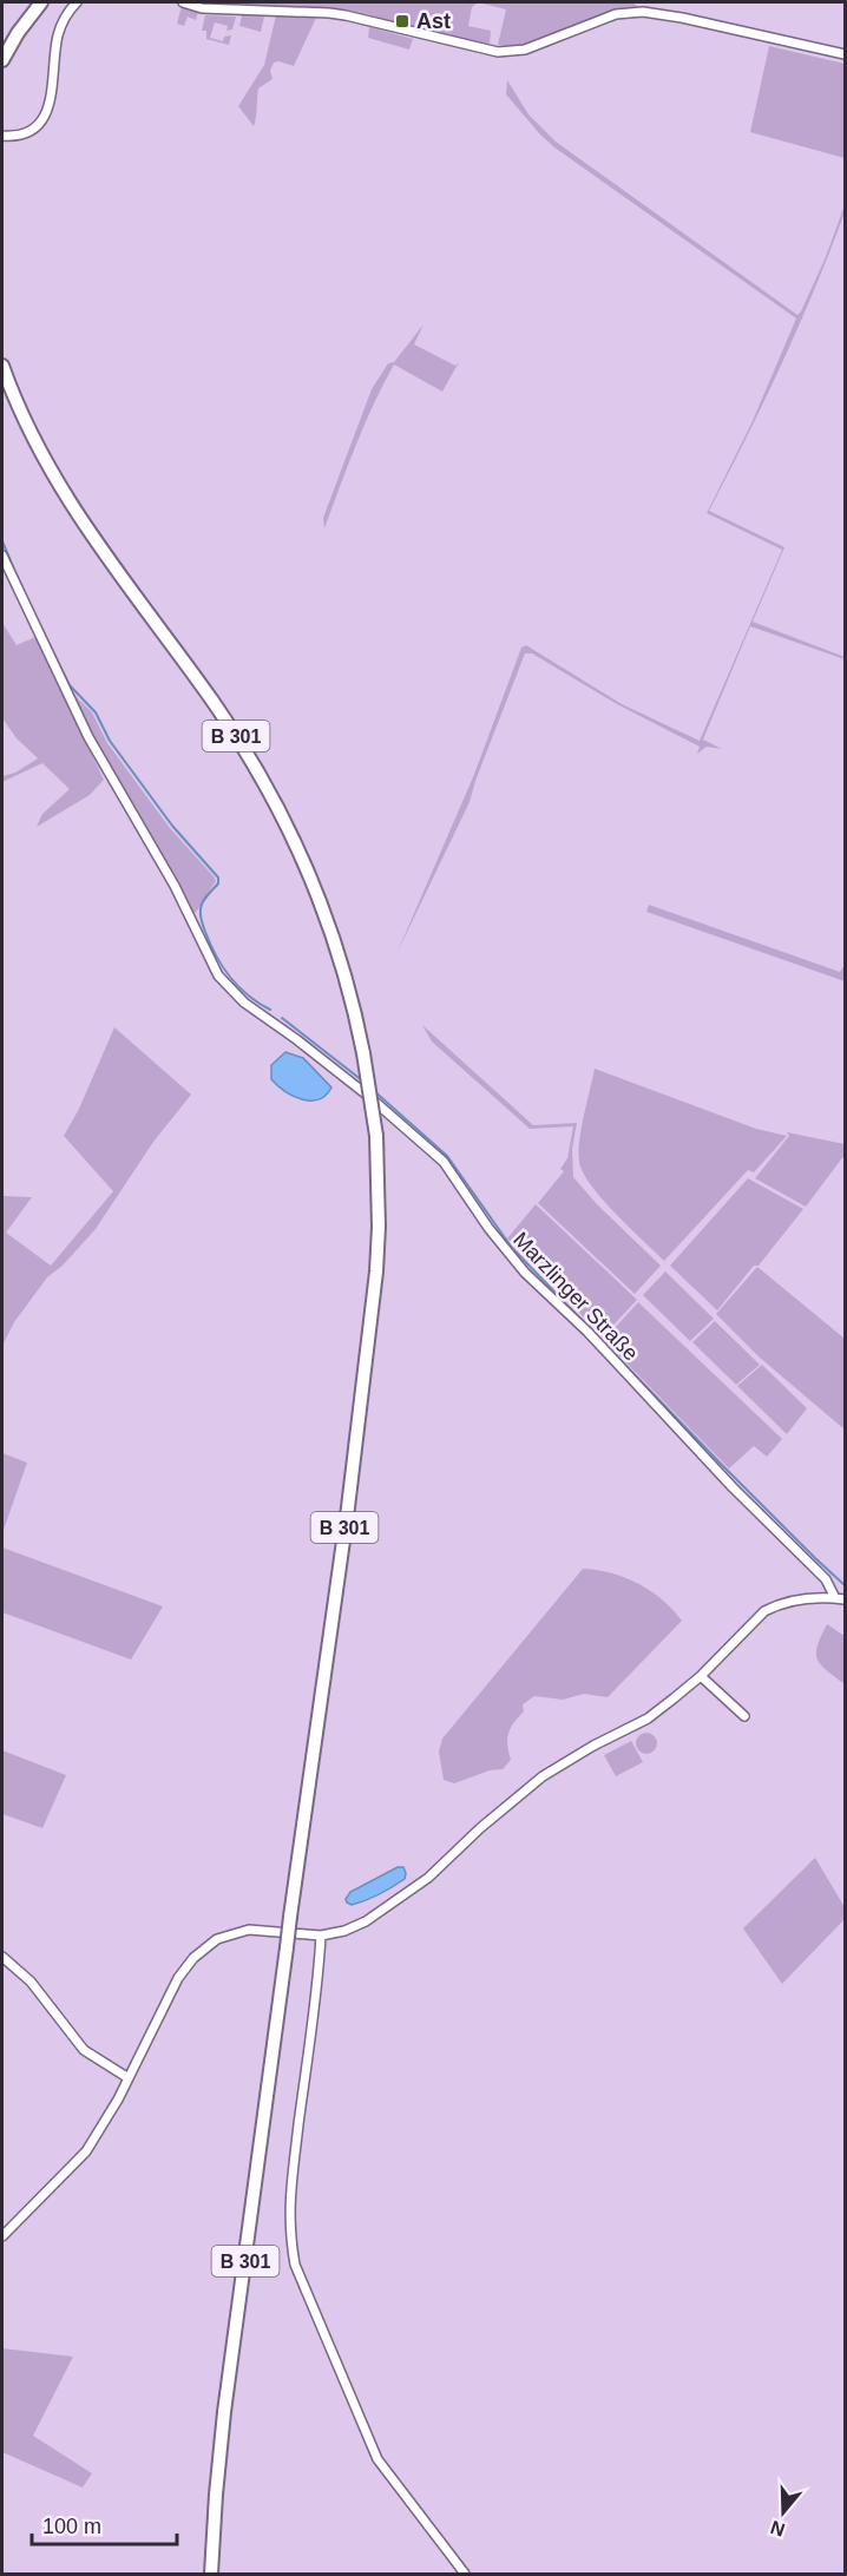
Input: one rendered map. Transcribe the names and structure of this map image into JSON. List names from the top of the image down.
{
  "streets": {
    "main road": ["B 301"],
    "street": ["Marzlinger Straße"]
  },
  "places": {
    "transit": ["Ast"]
  },
  "scale_bar": "100 m",
  "north": "bottom"
}
